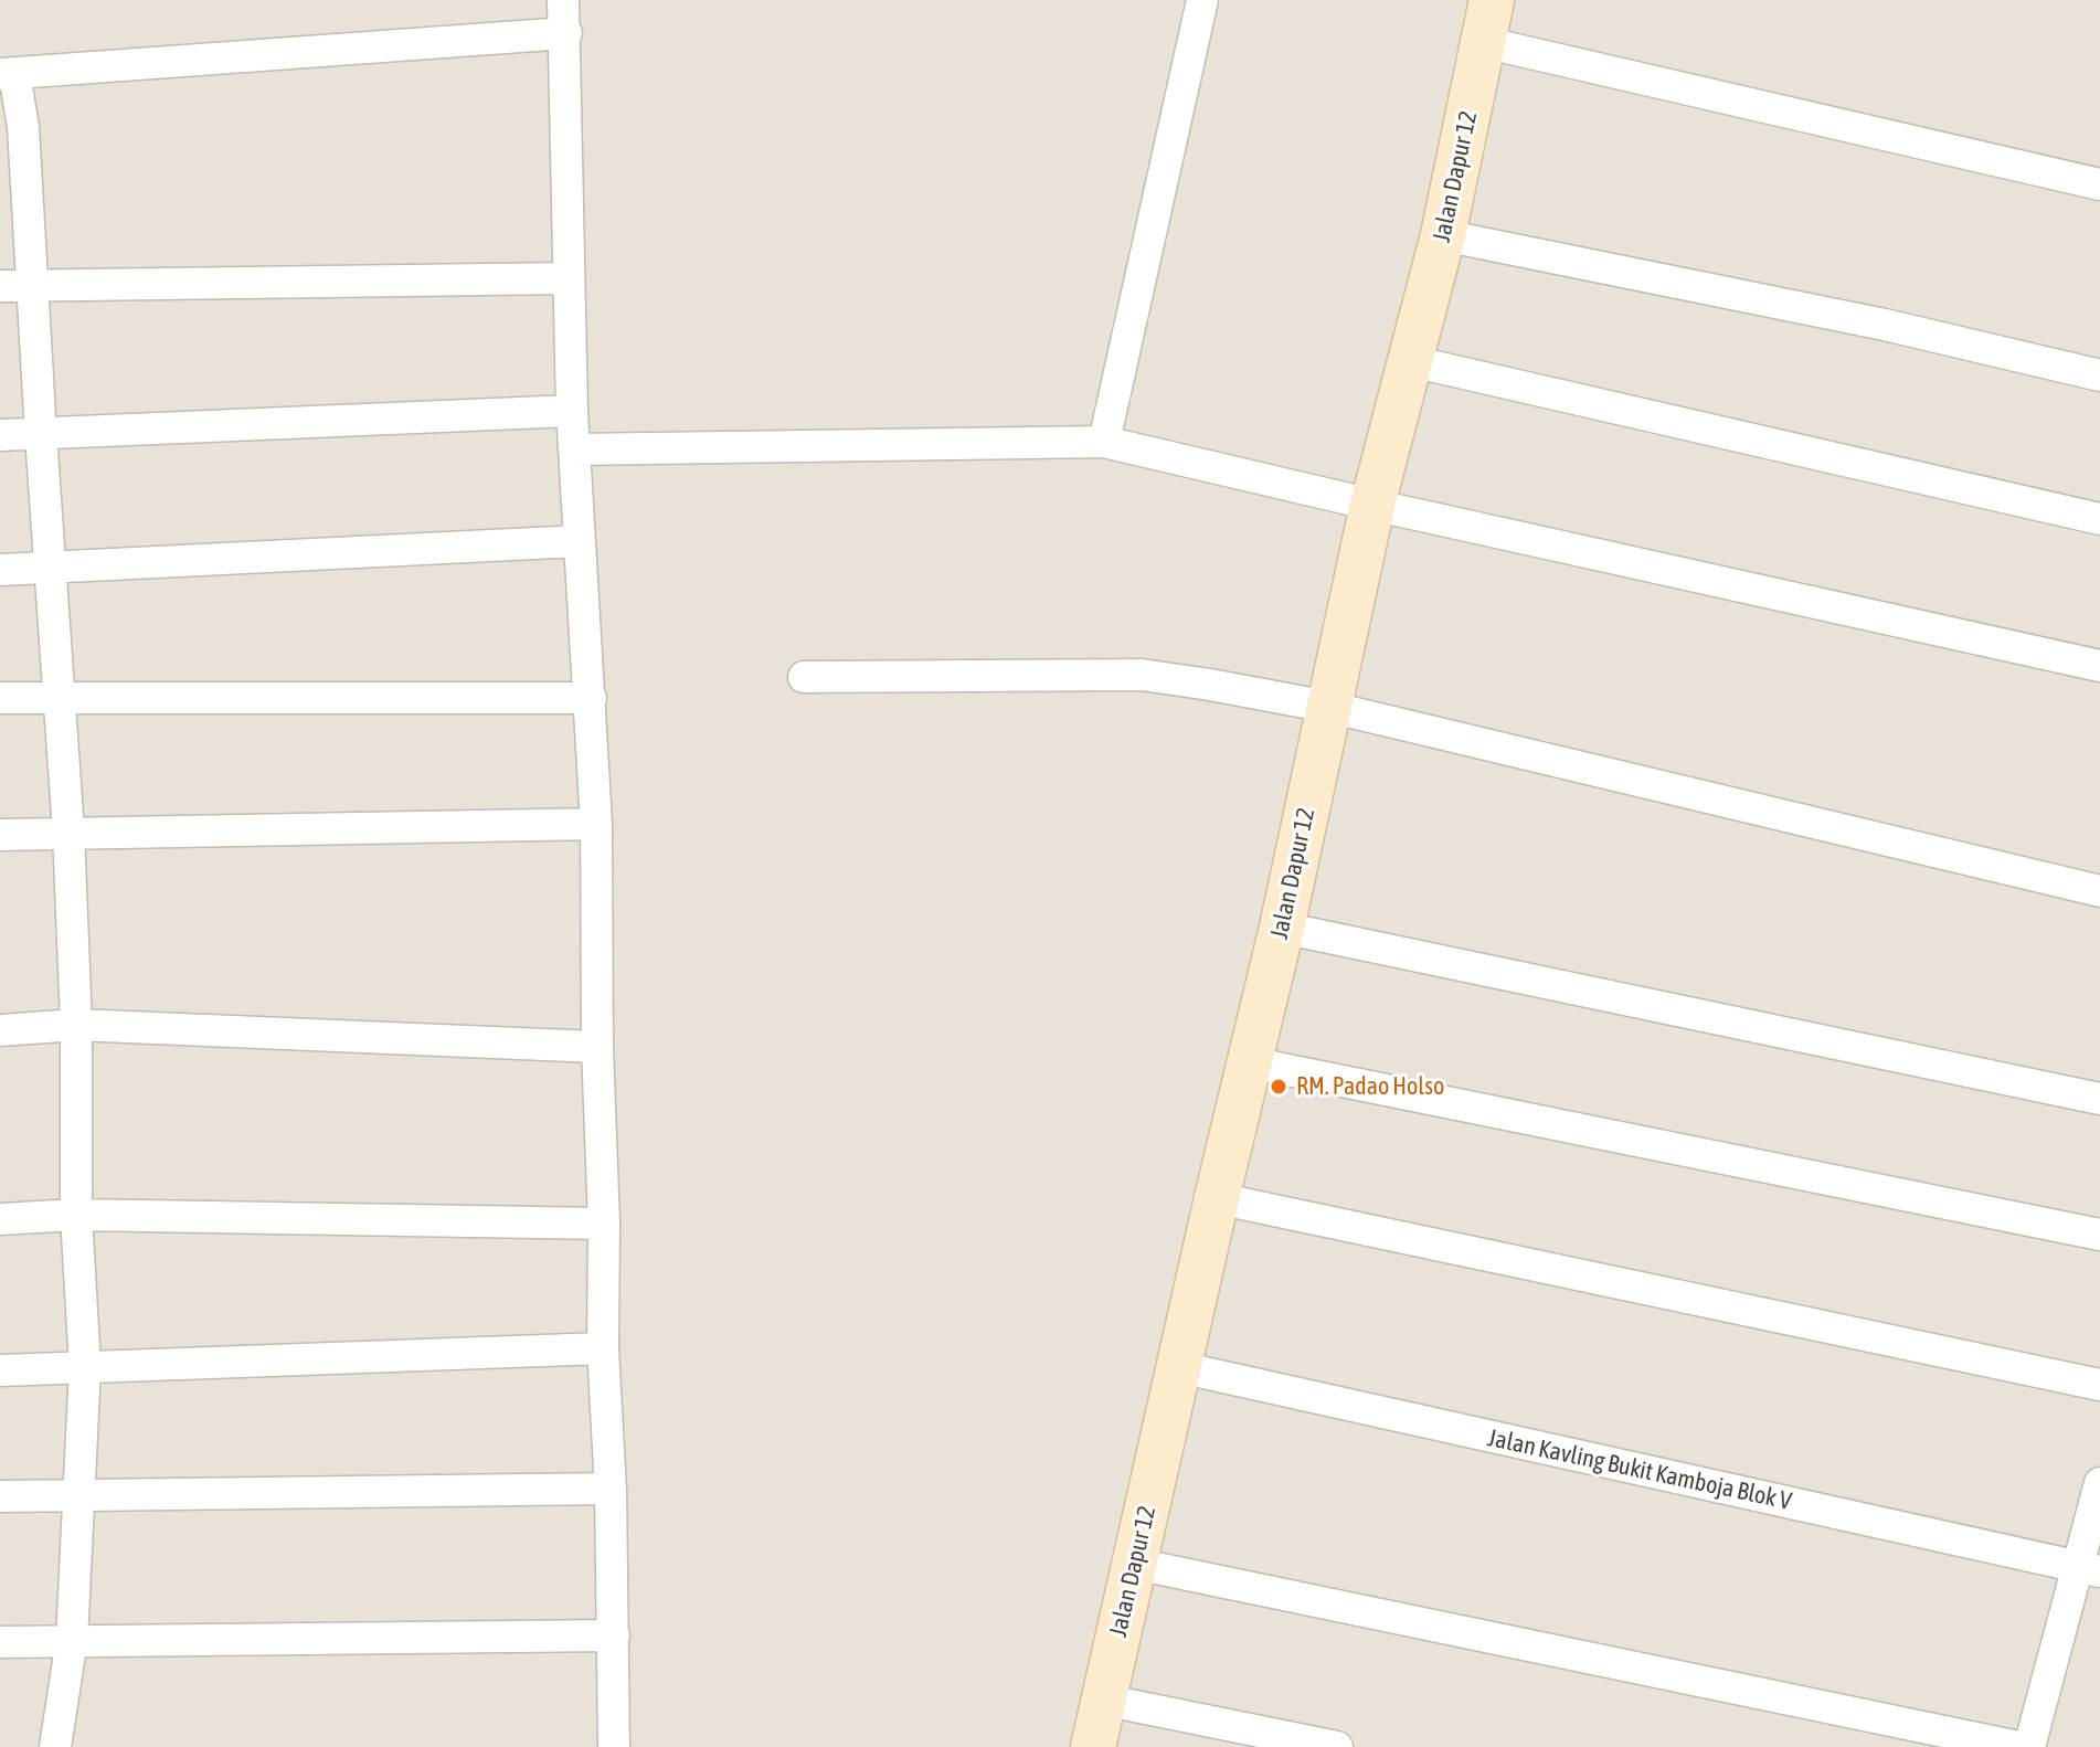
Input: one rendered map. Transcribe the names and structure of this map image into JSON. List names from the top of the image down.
{
  "streets": {
    "street": ["Jalan Dapur 12", "Jalan Kavling Bukit Kamboja Blok V"]
  },
  "crossings": [
    ["Jalan Dapur 12", "Jalan Kavling Bukit Kamboja Blok V"]
  ],
  "places": ["RM. Padao Holso"]
}
